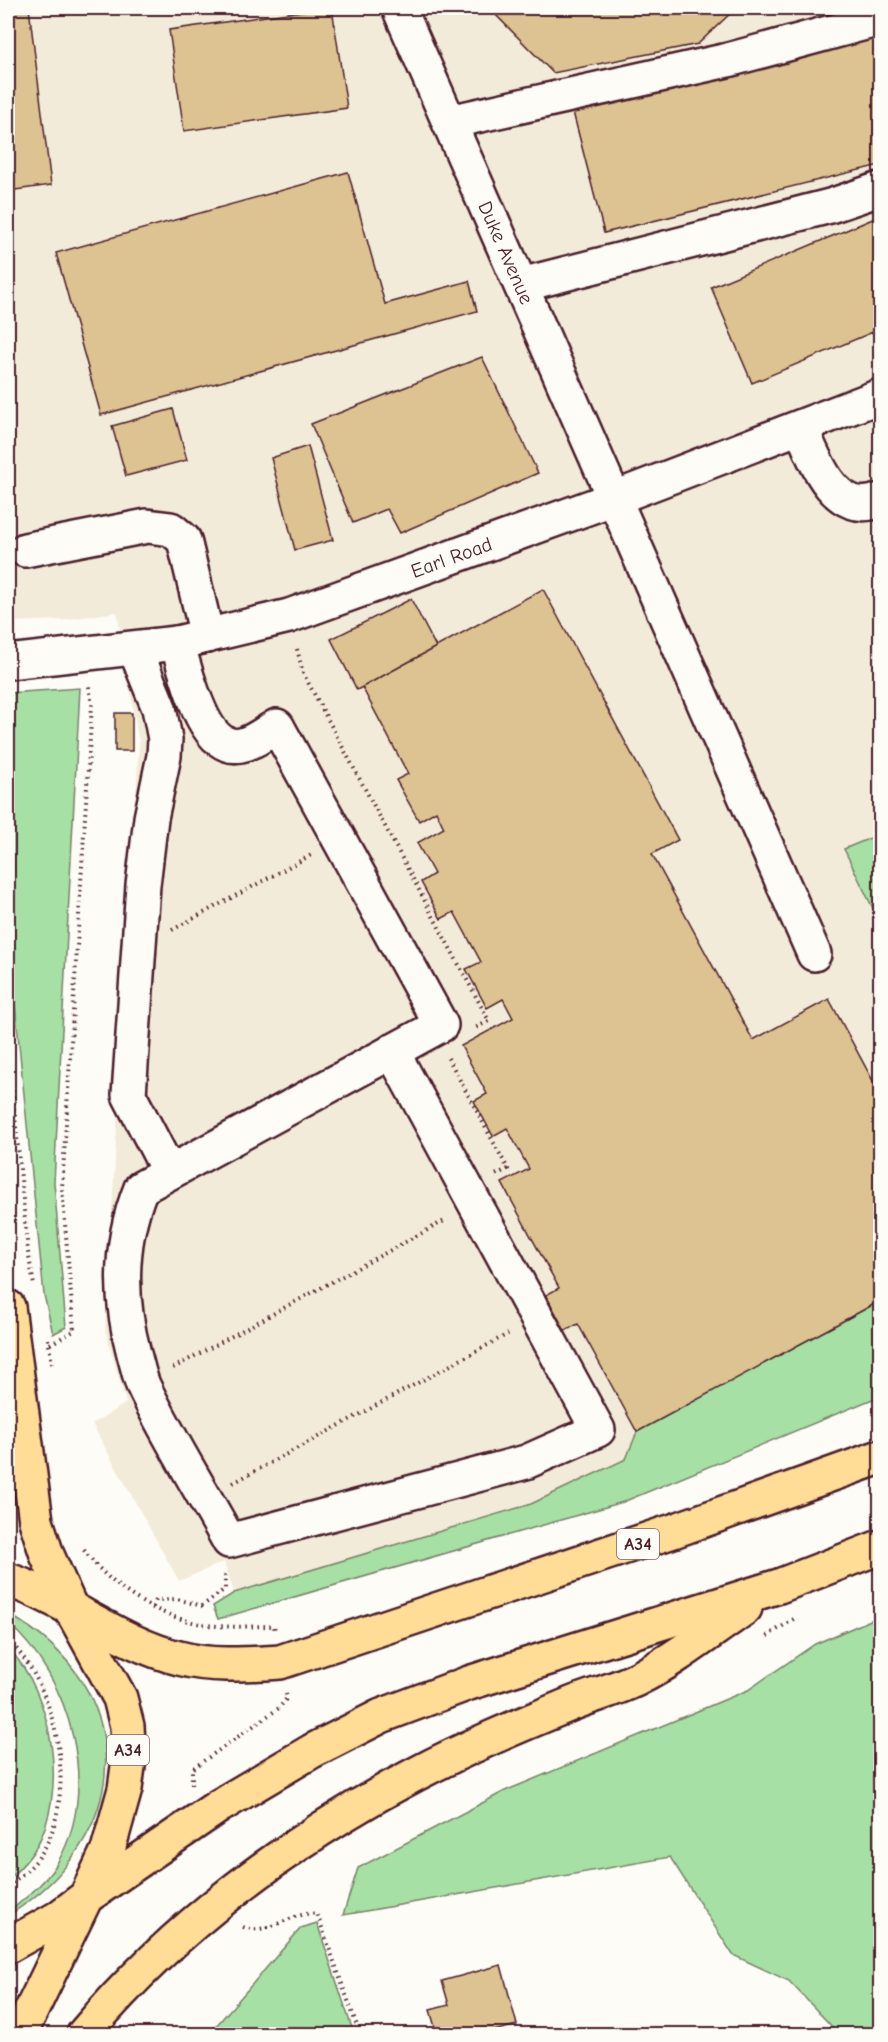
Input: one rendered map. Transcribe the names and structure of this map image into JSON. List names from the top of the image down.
{
  "streets": {
    "highway": ["A34"],
    "street": ["Duke Avenue", "Earl Road"]
  },
  "crossings": [
    ["Duke Avenue", "Earl Road"]
  ]
}
